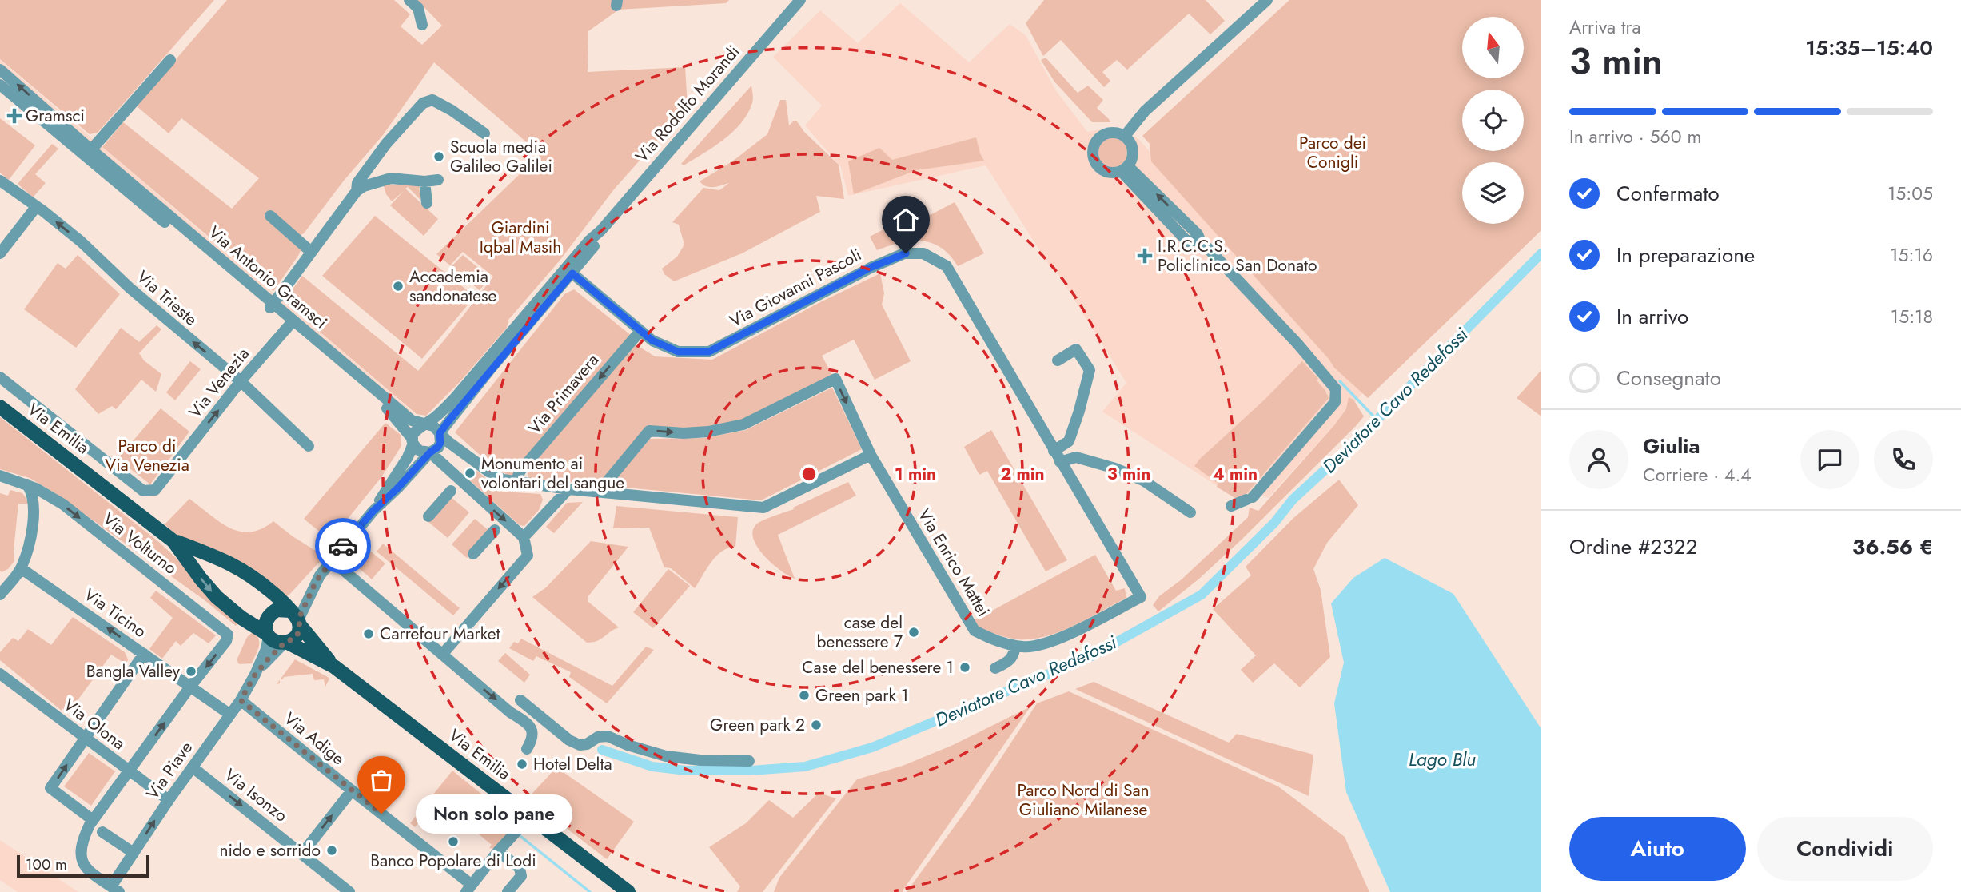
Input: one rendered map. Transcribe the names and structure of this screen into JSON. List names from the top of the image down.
{
  "streets": {
    "main road": ["Via Emilia"],
    "street": [
      "Via Rodolfo Morandi",
      "Via Antonio Gramsci",
      "Via Giovanni Pascoli",
      "Via Trieste",
      "Via Venezia",
      "Via Primavera",
      "Via Volturno",
      "Via Enrico Mattei",
      "Via Ticino",
      "Via Olona",
      "Via Adige",
      "Via Piave",
      "Via Isonzo"
    ]
  },
  "crossings": [
    ["Via Rodolfo Morandi", "Via Antonio Gramsci"],
    ["Via Rodolfo Morandi", "Via Giovanni Pascoli"],
    ["Via Antonio Gramsci", "Via Venezia"],
    ["Via Giovanni Pascoli", "Via Primavera"],
    ["Via Giovanni Pascoli", "Via Enrico Mattei"],
    ["Via Trieste", "Via Venezia"],
    ["Via Emilia", "Via Piave"],
    ["Via Volturno", "Via Ticino"],
    ["Via Ticino", "Via Piave"],
    ["Via Olona", "Via Piave"],
    ["Via Adige", "Via Piave"],
    ["Via Piave", "Via Isonzo"]
  ],
  "one_way": [
    "Via Trieste",
    "Via Primavera",
    "Via Volturno",
    "Via Ticino",
    "Via Isonzo"
  ],
  "water": ["Deviatore Cavo Redefossi", "Lago Blu"],
  "parks": [
    "Parco dei Conigli",
    "Giardini Iqbal Masih",
    "Parco di Via Venezia",
    "Parco Nord di San Giuliano Milanese"
  ],
  "places": {
    "health": ["Gramsci", "I.R.C.C.S. Policlinico San Donato"],
    "other": [
      "Scuola media Galileo Galilei",
      "Accademia sandonatese",
      "Monumento ai volontari del sangue",
      "case del benessere 7",
      "Carrefour Market",
      "Case del benessere 1",
      "Bangla Valley",
      "Green park 1",
      "Green park 2",
      "Hotel Delta",
      "Non solo pane",
      "Banco Popolare di Lodi",
      "nido e sorrido"
    ]
  },
  "scale_bar": "100 m",
  "north": "top",
  "page": {
    "heading": ["3 min", "Arriva tra", "15:35–15:40"],
    "panel": [
      "Giulia",
      "Corriere · 4.4",
      "Ordine #2322",
      "36.56 €"
    ],
    "bar": "In arrivo · 560 m",
    "list": [
      ["Confermato", "15:05"],
      ["In preparazione", "15:16"],
      ["In arrivo", "15:18"],
      "Consegnato"
    ],
    "bubble": "Non solo pane",
    "buttons": ["Aiuto", "Condividi"],
    "scale": "100 m"
  },
  "rings": [
    "1 min",
    "2 min",
    "3 min",
    "4 min"
  ]
}
